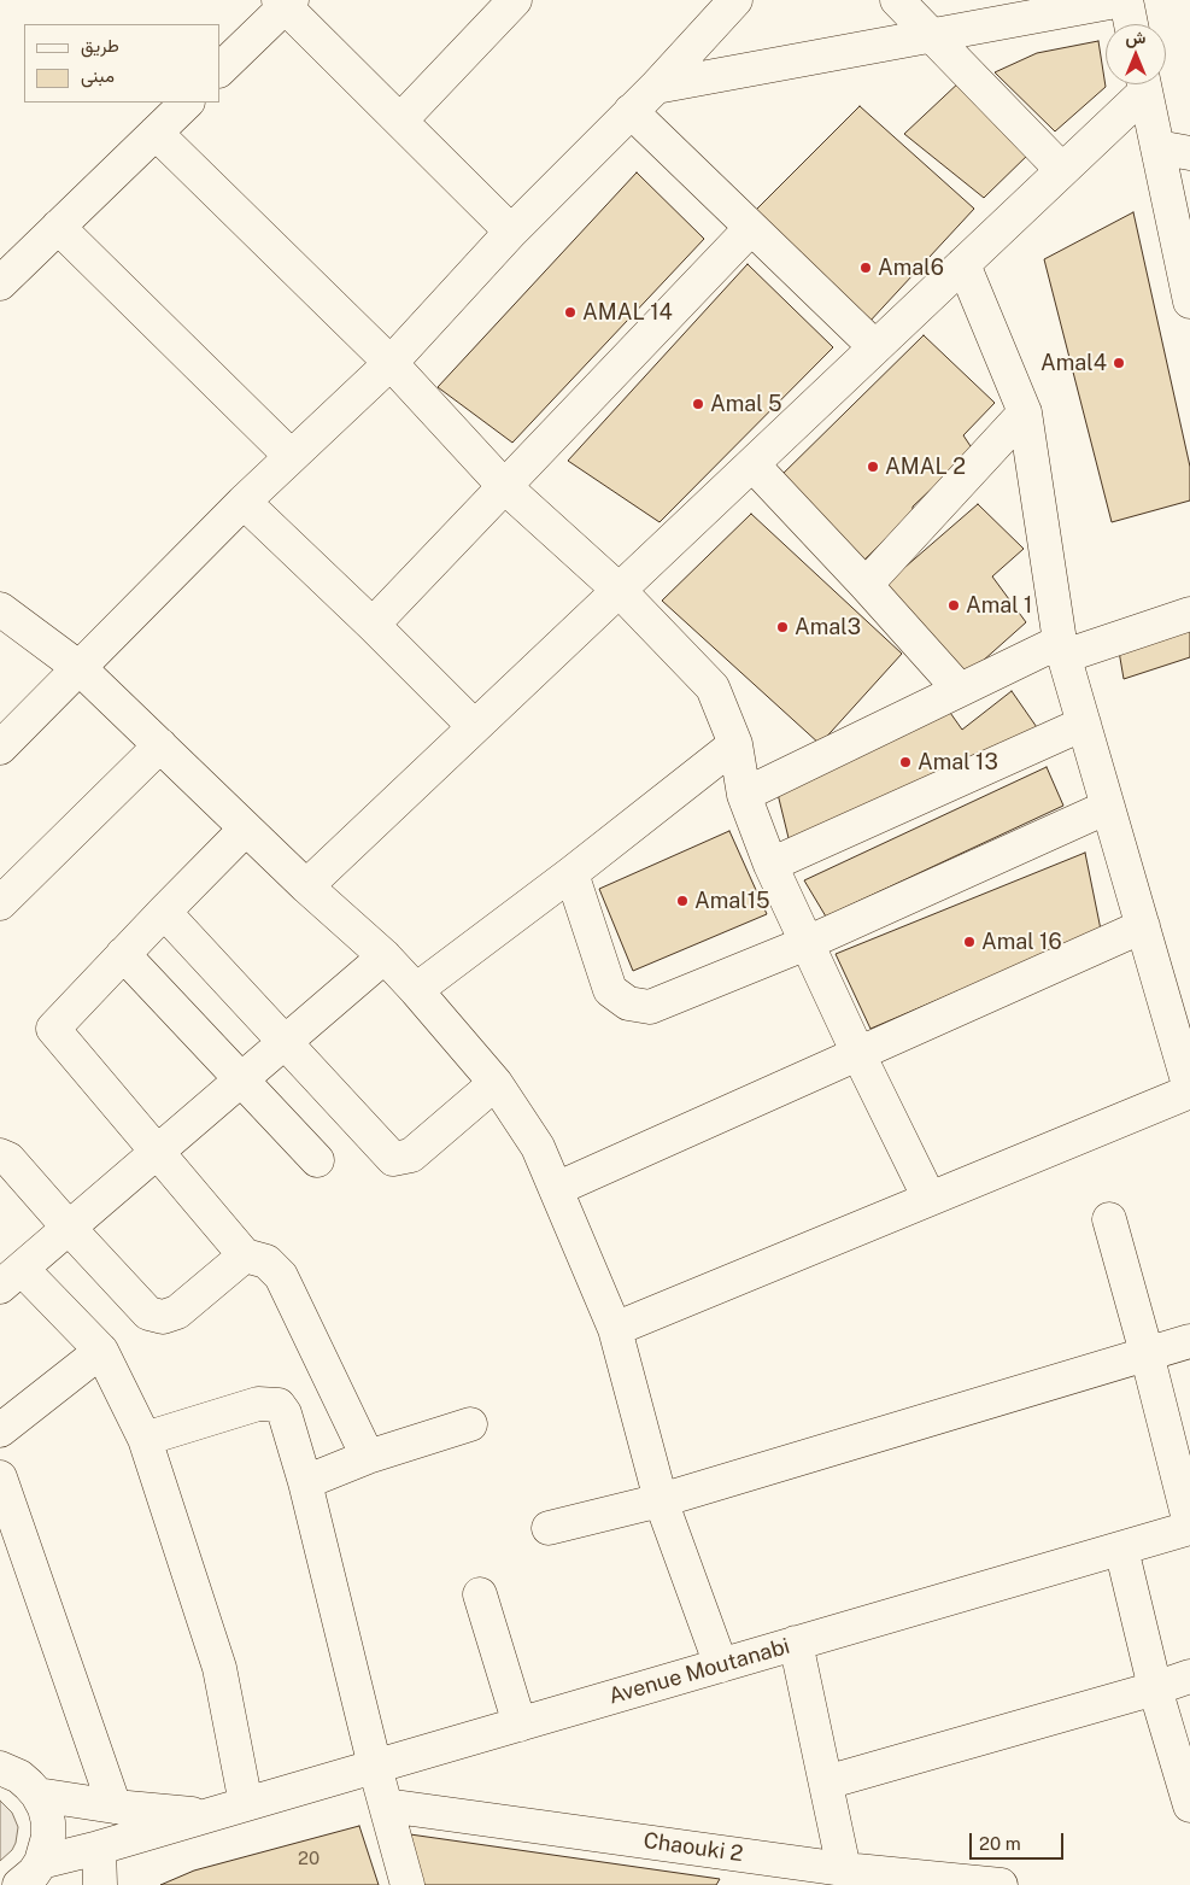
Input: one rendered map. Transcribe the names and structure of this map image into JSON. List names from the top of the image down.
{
  "streets": {
    "street": ["Avenue Moutanabi", "Chaouki 2"]
  },
  "places": [
    "Amal6",
    "AMAL 14",
    "Amal4",
    "Amal 5",
    "AMAL 2",
    "Amal 1",
    "Amal3",
    "Amal 13",
    "Amal15",
    "Amal 16"
  ],
  "house_numbers": ["20"],
  "legend": ["طريق", "مبنى"],
  "scale_bar": "20 m",
  "north": "top"
}
